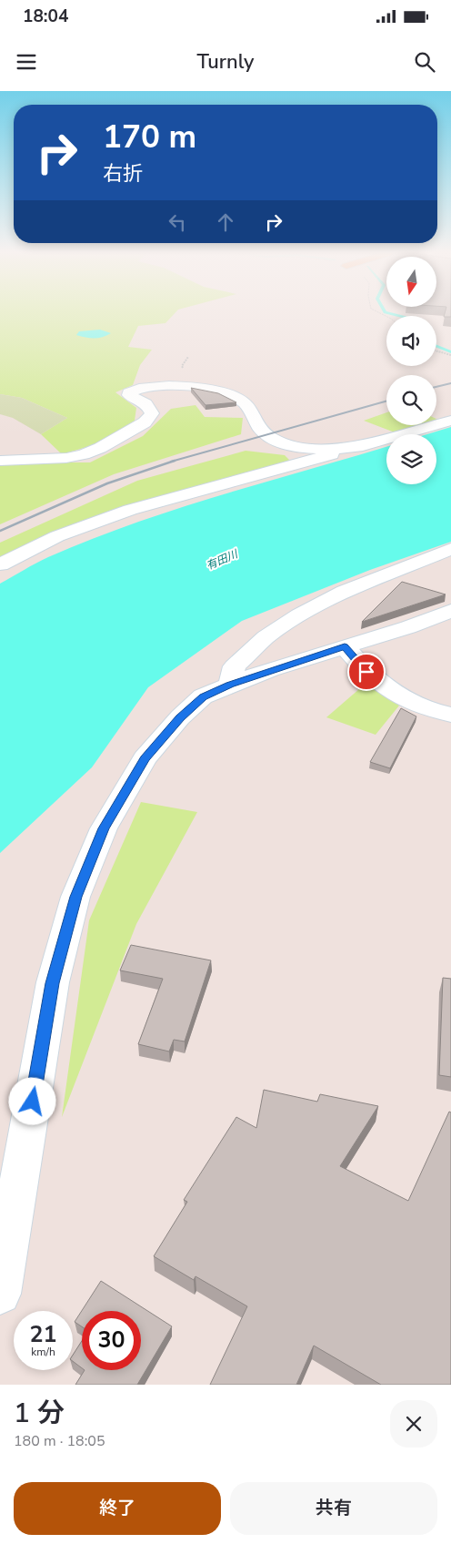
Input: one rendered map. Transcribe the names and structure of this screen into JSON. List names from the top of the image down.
{
  "water": ["有田川"],
  "north": "bottom",
  "page": {
    "status": "18:04",
    "header": "Turnly",
    "turn": ["170 m", "右折"],
    "speed": "21 km/h",
    "limit": "30",
    "heading": ["1 分", "180 m · 18:05"],
    "buttons": ["終了", "共有"]
  }
}
